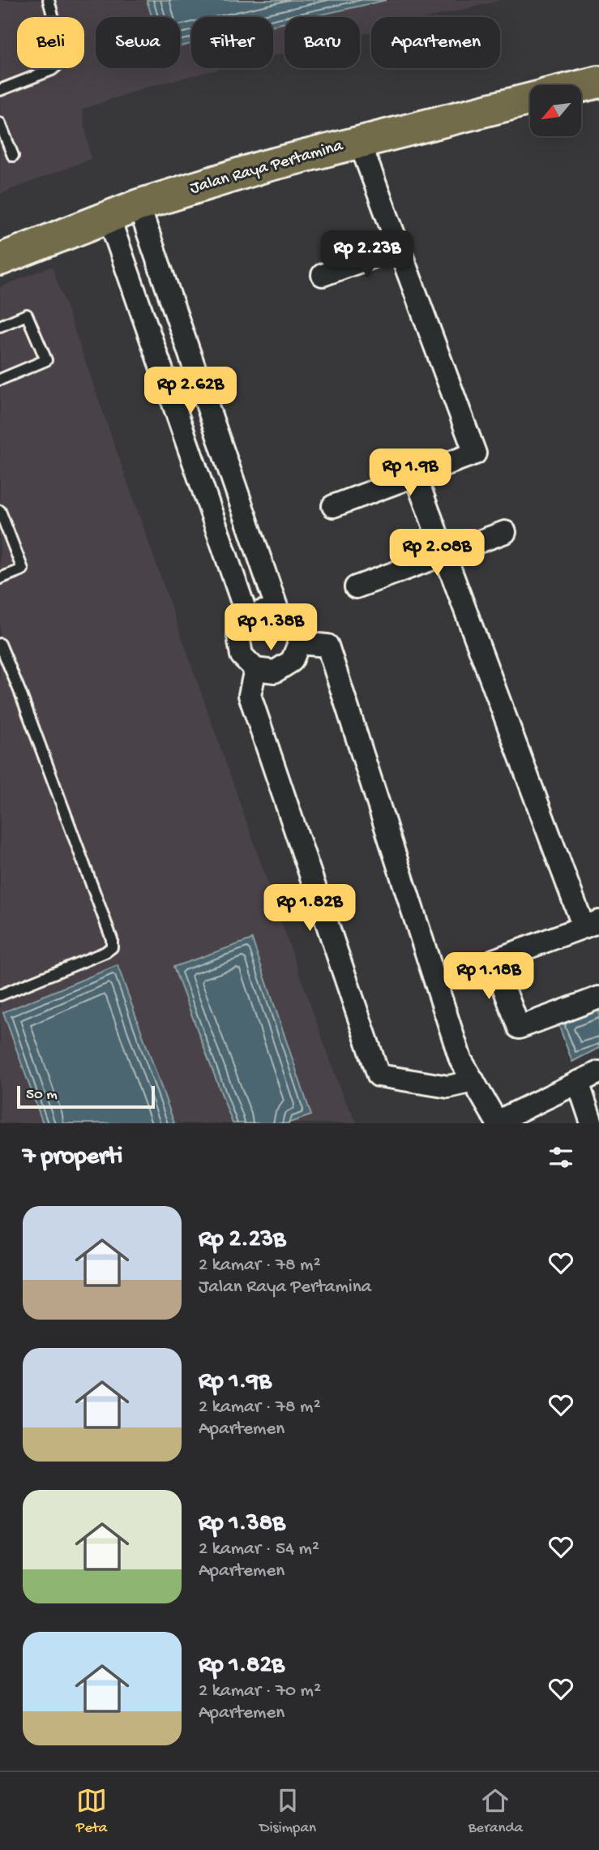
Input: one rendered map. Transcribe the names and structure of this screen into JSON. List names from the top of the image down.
{
  "streets": {
    "main road": ["Jalan Raya Pertamina"]
  },
  "scale_bar": "50 m",
  "north": "bottom left",
  "page": {
    "chip": [
      "Beli",
      "Sewa",
      "Filter",
      "Baru",
      "Apartemen"
    ],
    "price": [
      "Rp 2.23B",
      "Rp 2.62B",
      "Rp 1.9B",
      "Rp 2.08B",
      "Rp 1.38B",
      "Rp 1.82B",
      "Rp 1.18B"
    ],
    "scale": "50 m",
    "heading": "7 properti",
    "list": [
      {
        "name": "Rp 2.23B",
        "note": "2 kamar · 78 m² · Jalan Raya Pertamina"
      },
      {
        "name": "Rp 1.9B",
        "note": "2 kamar · 78 m² · Apartemen"
      },
      {
        "name": "Rp 1.38B",
        "note": "2 kamar · 54 m² · Apartemen"
      },
      {
        "name": "Rp 1.82B",
        "note": "2 kamar · 70 m² · Apartemen"
      }
    ],
    "tabs": ["Peta", "Disimpan", "Beranda"]
  }
}
